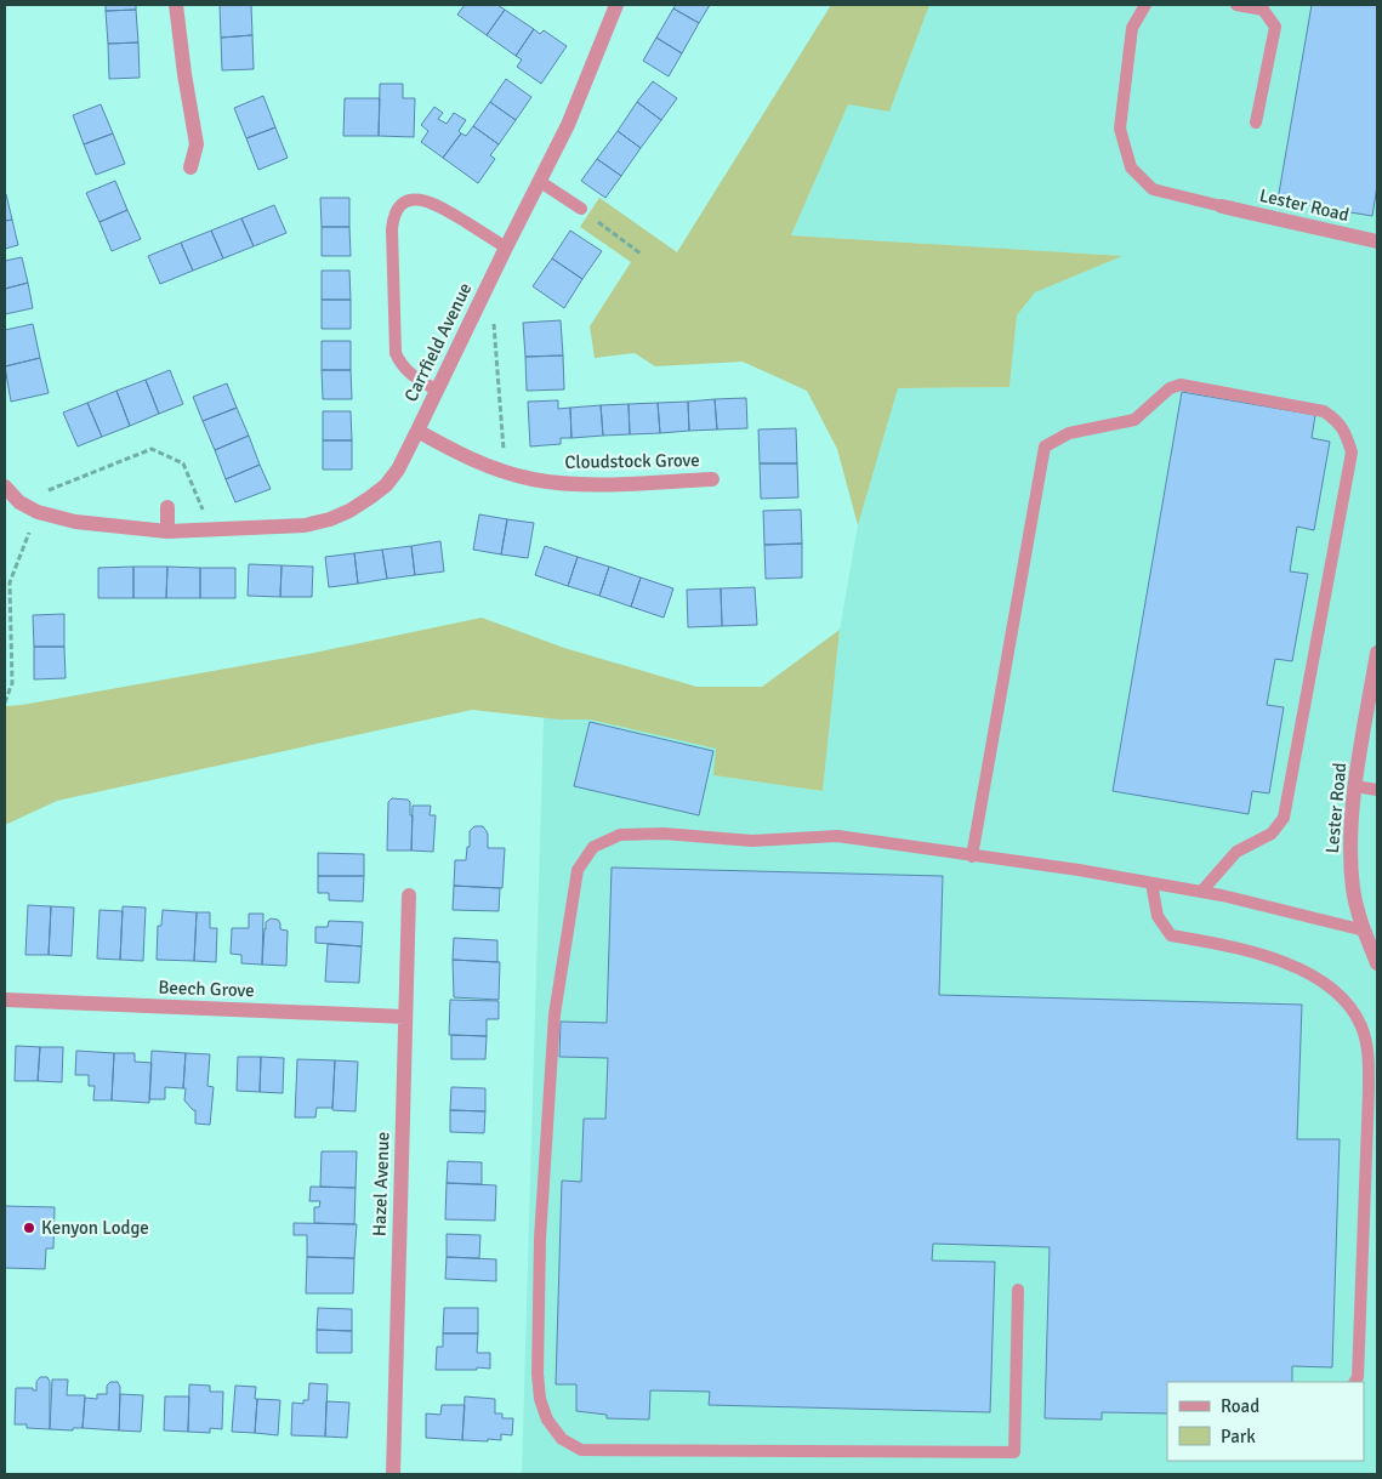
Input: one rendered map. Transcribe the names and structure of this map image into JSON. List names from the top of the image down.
{
  "streets": {
    "street": [
      "Lester Road",
      "Carrfield Avenue",
      "Cloudstock Grove",
      "Beech Grove",
      "Hazel Avenue"
    ]
  },
  "crossings": [
    ["Carrfield Avenue", "Cloudstock Grove"],
    ["Beech Grove", "Hazel Avenue"]
  ],
  "places": ["Kenyon Lodge"],
  "legend": ["Road", "Park"]
}
